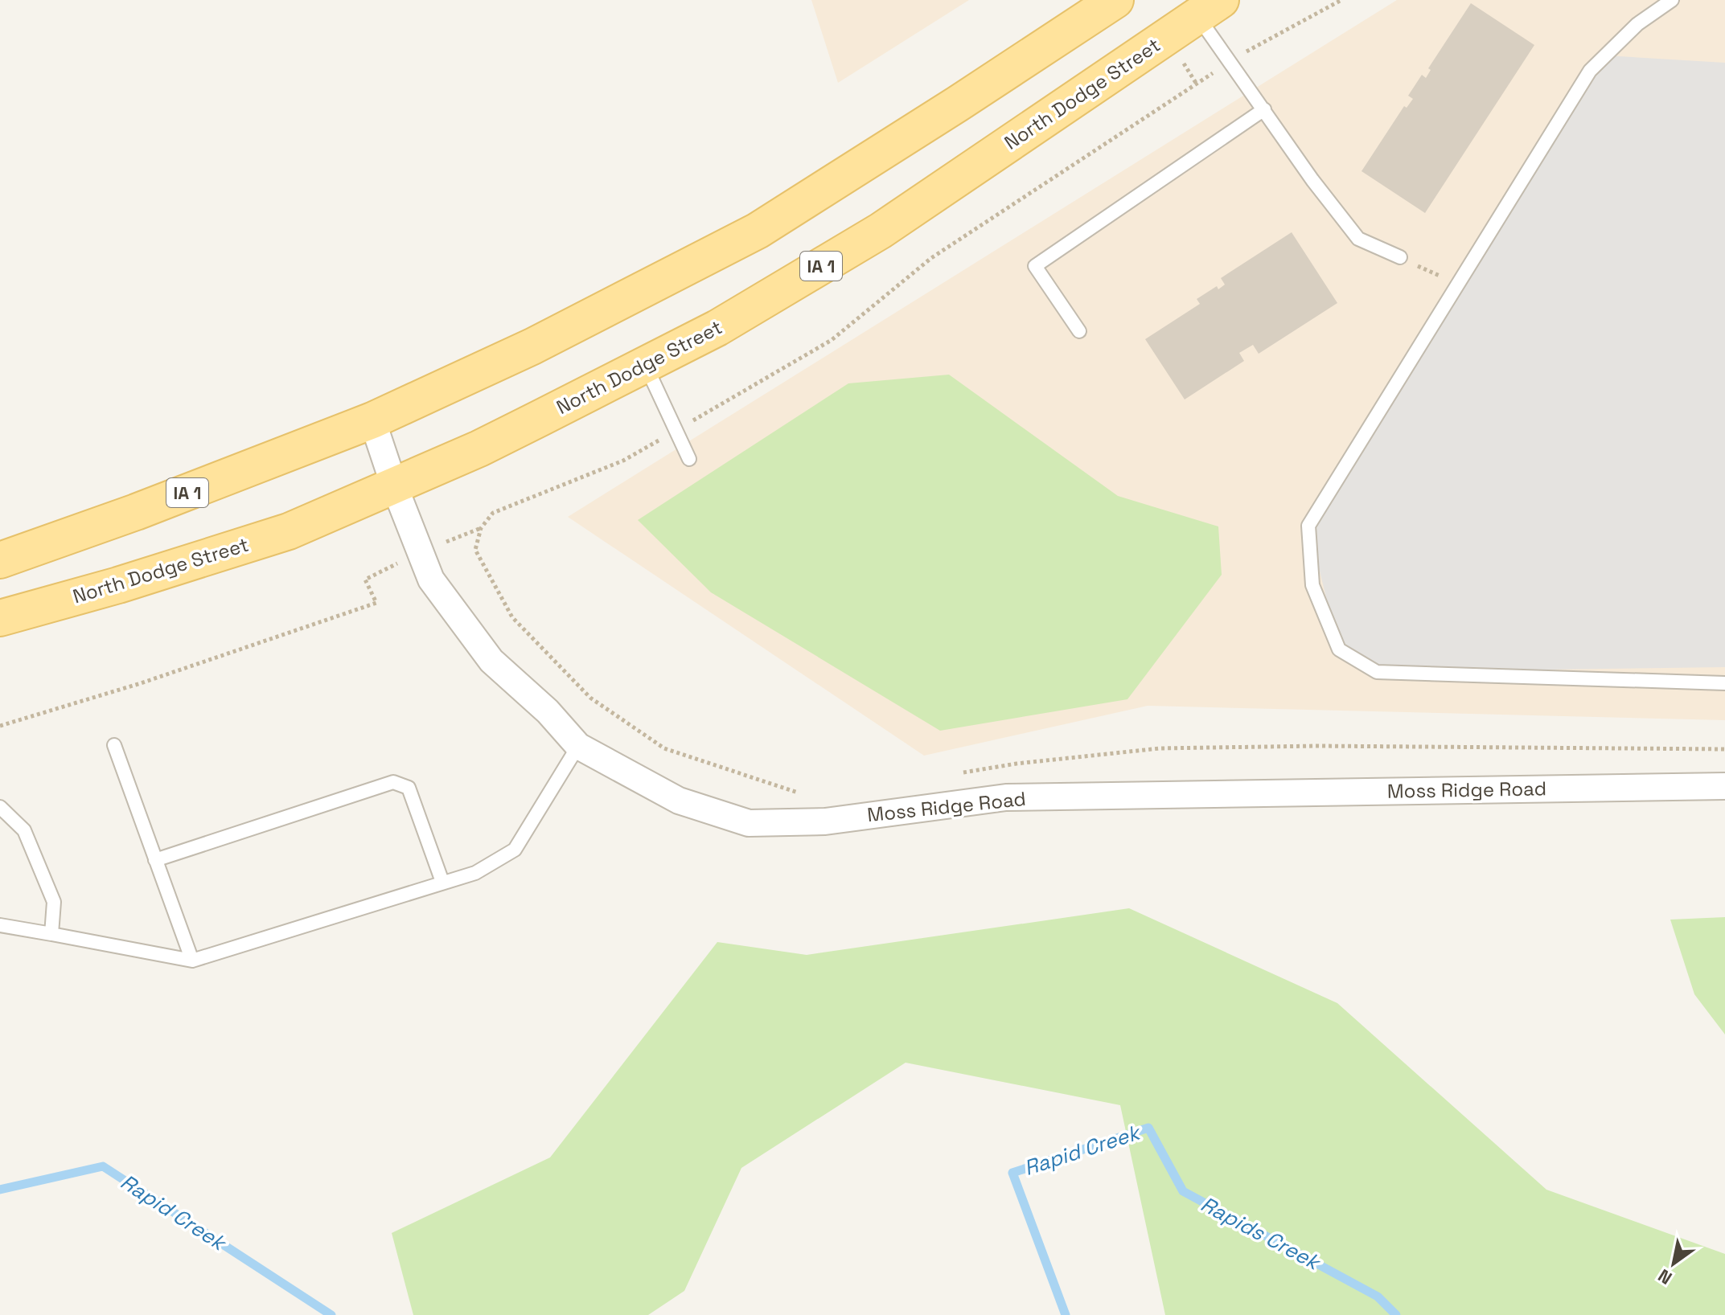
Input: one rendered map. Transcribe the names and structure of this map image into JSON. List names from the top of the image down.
{
  "streets": {
    "main road": ["North Dodge Street", "IA 1"],
    "street": ["Moss Ridge Road"]
  },
  "crossings": [
    ["North Dodge Street", "Moss Ridge Road"],
    ["IA 1", "Moss Ridge Road"]
  ],
  "water": ["Rapid Creek", "Rapids Creek"],
  "north": "bottom left"
}
